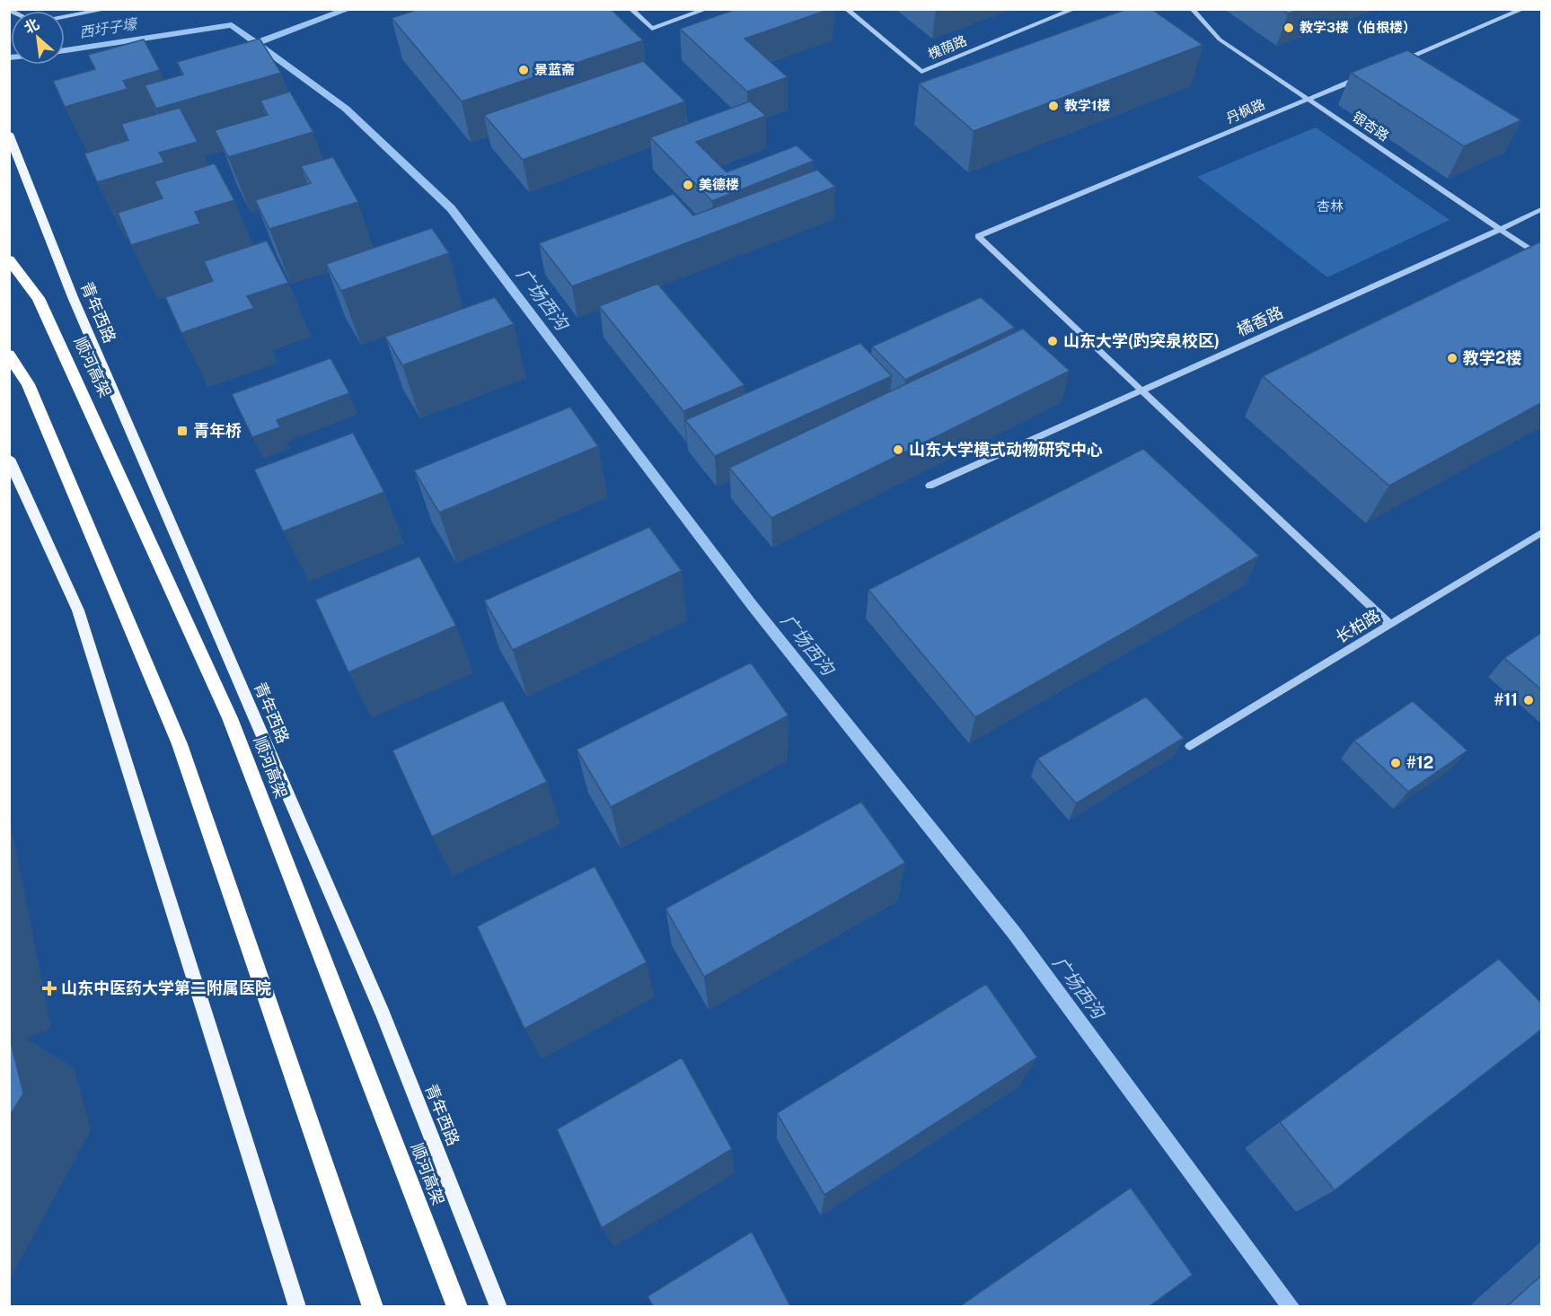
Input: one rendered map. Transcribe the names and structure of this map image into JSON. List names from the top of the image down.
{
  "streets": {
    "highway": ["顺河高架"],
    "main road": ["青年西路"],
    "lane": [
      "槐荫路",
      "丹枫路",
      "银杏路",
      "橘香路",
      "长柏路"
    ]
  },
  "crossings": [
    ["丹枫路", "银杏路"],
    ["丹枫路", "橘香路"],
    ["银杏路", "橘香路"]
  ],
  "water": ["西圩子壕", "广场西沟"],
  "parks": ["杏林"],
  "places": {
    "other": [
      "教学3楼（伯根楼）",
      "景蓝斋",
      "教学1楼",
      "美德楼",
      "山东大学(趵突泉校区)",
      "教学2楼",
      "山东大学模式动物研究中心",
      "#11",
      "#12"
    ],
    "transit": ["青年桥"],
    "health": ["山东中医药大学第二附属医院"]
  },
  "north": "top left"
}
